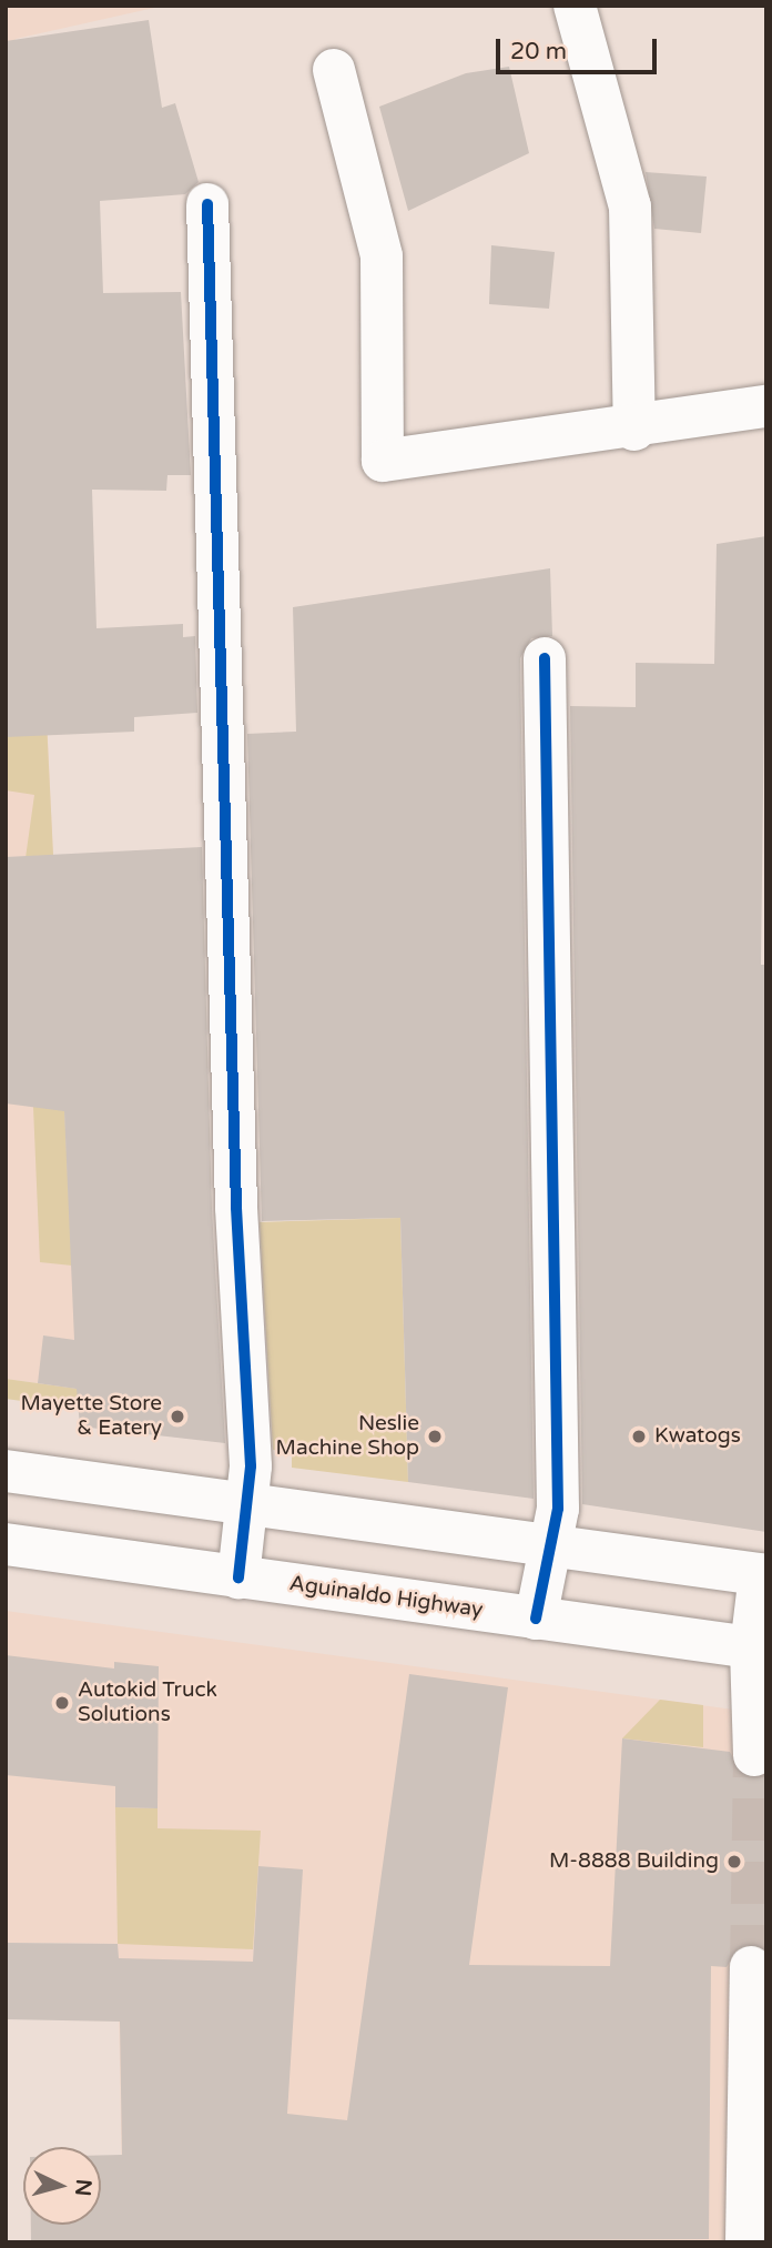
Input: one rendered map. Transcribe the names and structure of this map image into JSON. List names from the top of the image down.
{
  "streets": {
    "main road": ["Aguinaldo Highway"]
  },
  "places": [
    "Mayette Store & Eatery",
    "Neslie Machine Shop",
    "Kwatogs",
    "Autokid Truck Solutions",
    "M-8888 Building"
  ],
  "scale_bar": "20 m",
  "north": "right"
}
